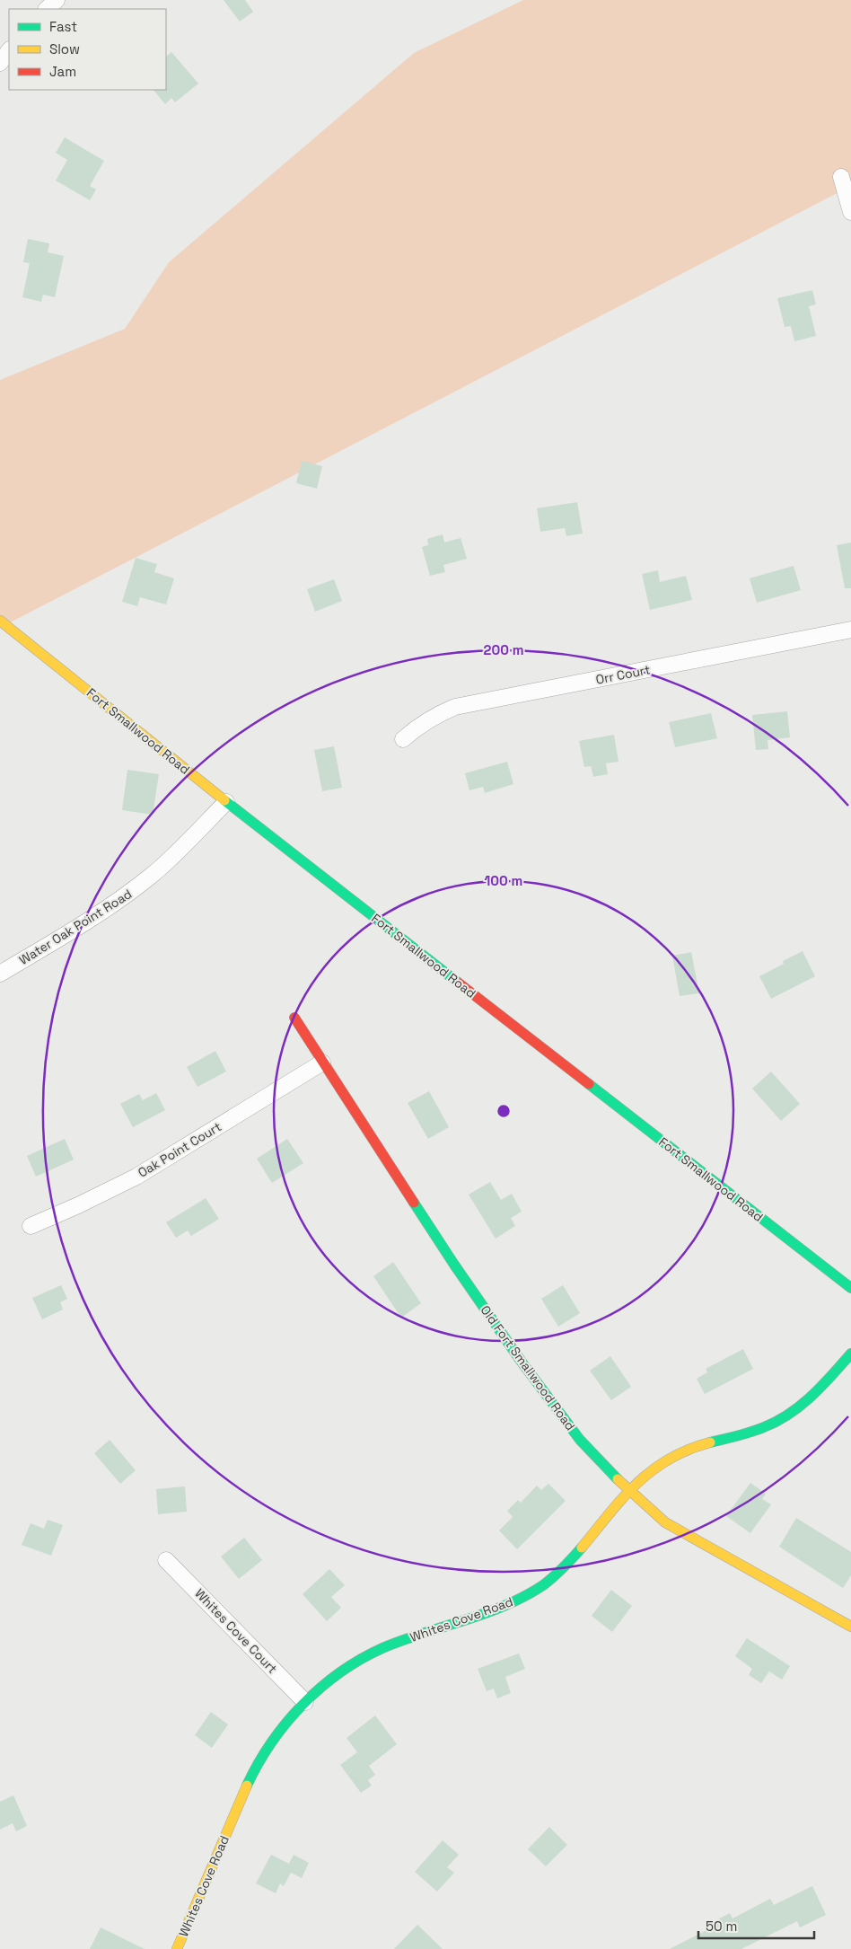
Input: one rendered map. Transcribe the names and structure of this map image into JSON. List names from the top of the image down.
{
  "streets": {
    "street": [
      "Orr Court",
      "Fort Smallwood Road",
      "Water Oak Point Road",
      "Oak Point Court",
      "Old Fort Smallwood Road",
      "Whites Cove Road",
      "Whites Cove Court"
    ]
  },
  "crossings": [
    ["Fort Smallwood Road", "Water Oak Point Road"],
    ["Oak Point Court", "Old Fort Smallwood Road"],
    ["Old Fort Smallwood Road", "Whites Cove Road"],
    ["Whites Cove Road", "Whites Cove Court"]
  ],
  "legend": ["Fast", "Slow", "Jam"],
  "scale_bar": "50 m",
  "rings": ["200 m", "100 m"]
}
